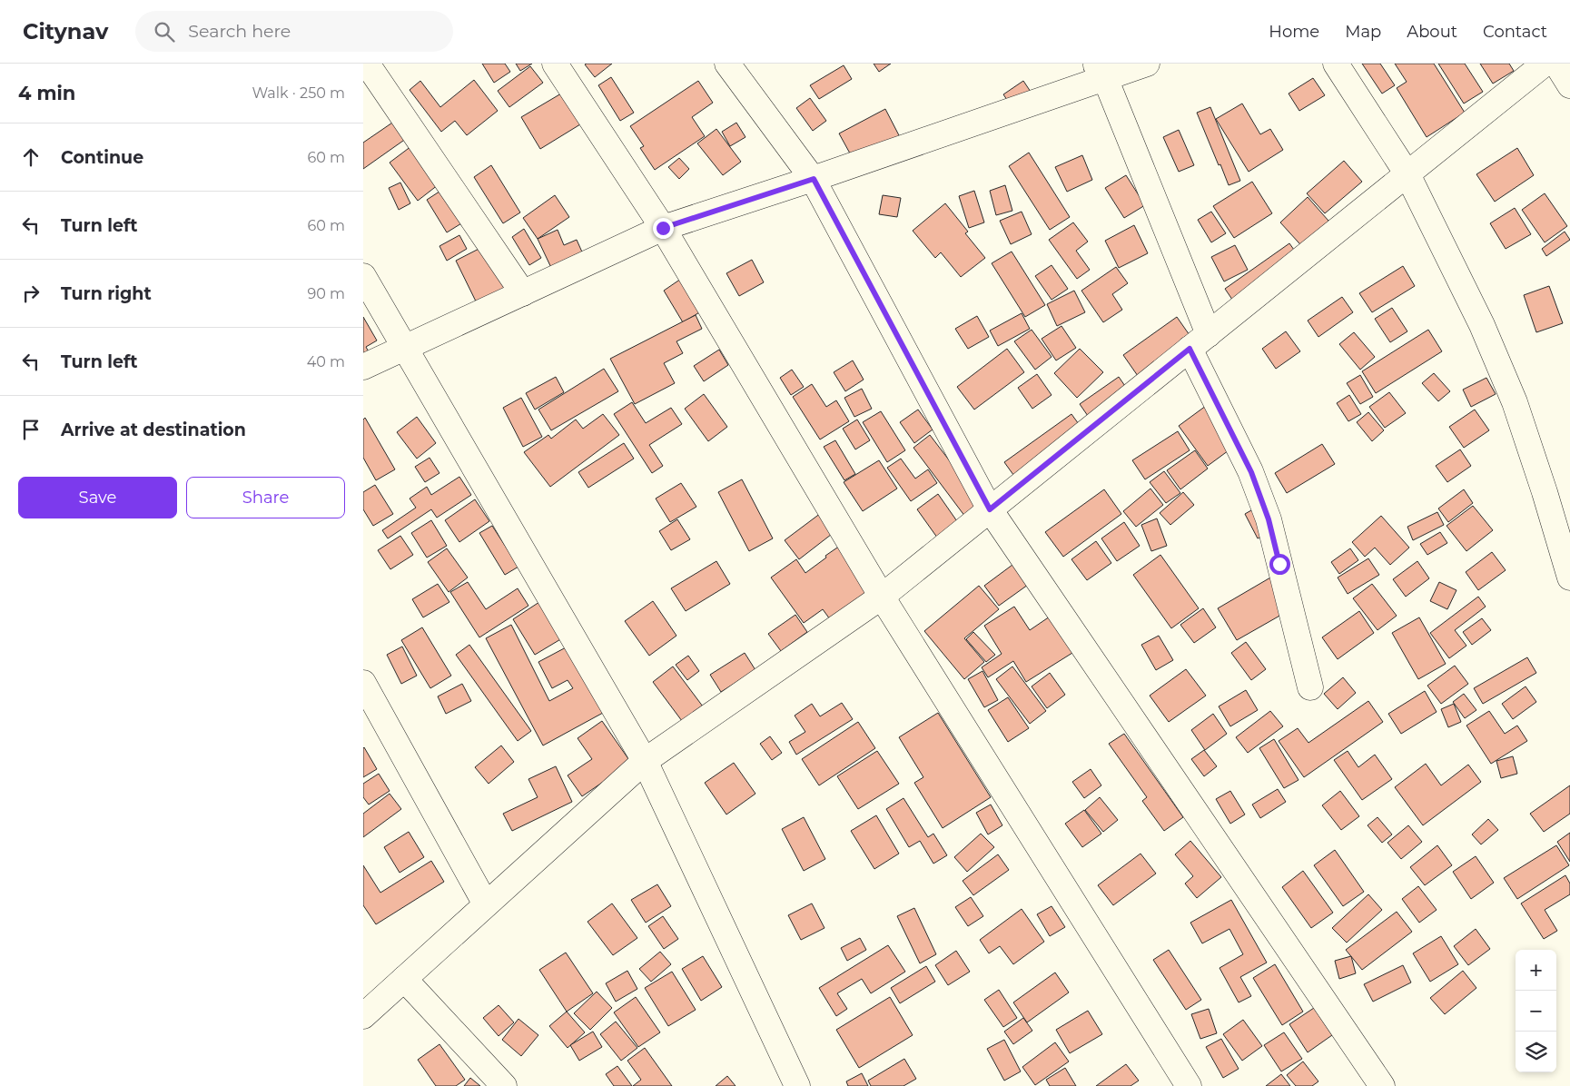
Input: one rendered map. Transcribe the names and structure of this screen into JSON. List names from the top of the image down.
{
  "page": {
    "header": "Citynav",
    "search": "Search here",
    "nav": [
      "Home",
      "Map",
      "About",
      "Contact"
    ],
    "heading": ["4 min", "Walk · 250 m"],
    "list": [
      ["Continue", "60 m"],
      ["Turn left", "60 m"],
      ["Turn right", "90 m"],
      ["Turn left", "40 m"],
      "Arrive at destination"
    ],
    "buttons": ["Save", "Share"],
    "map_buttons": ["+", "−"]
  }
}
